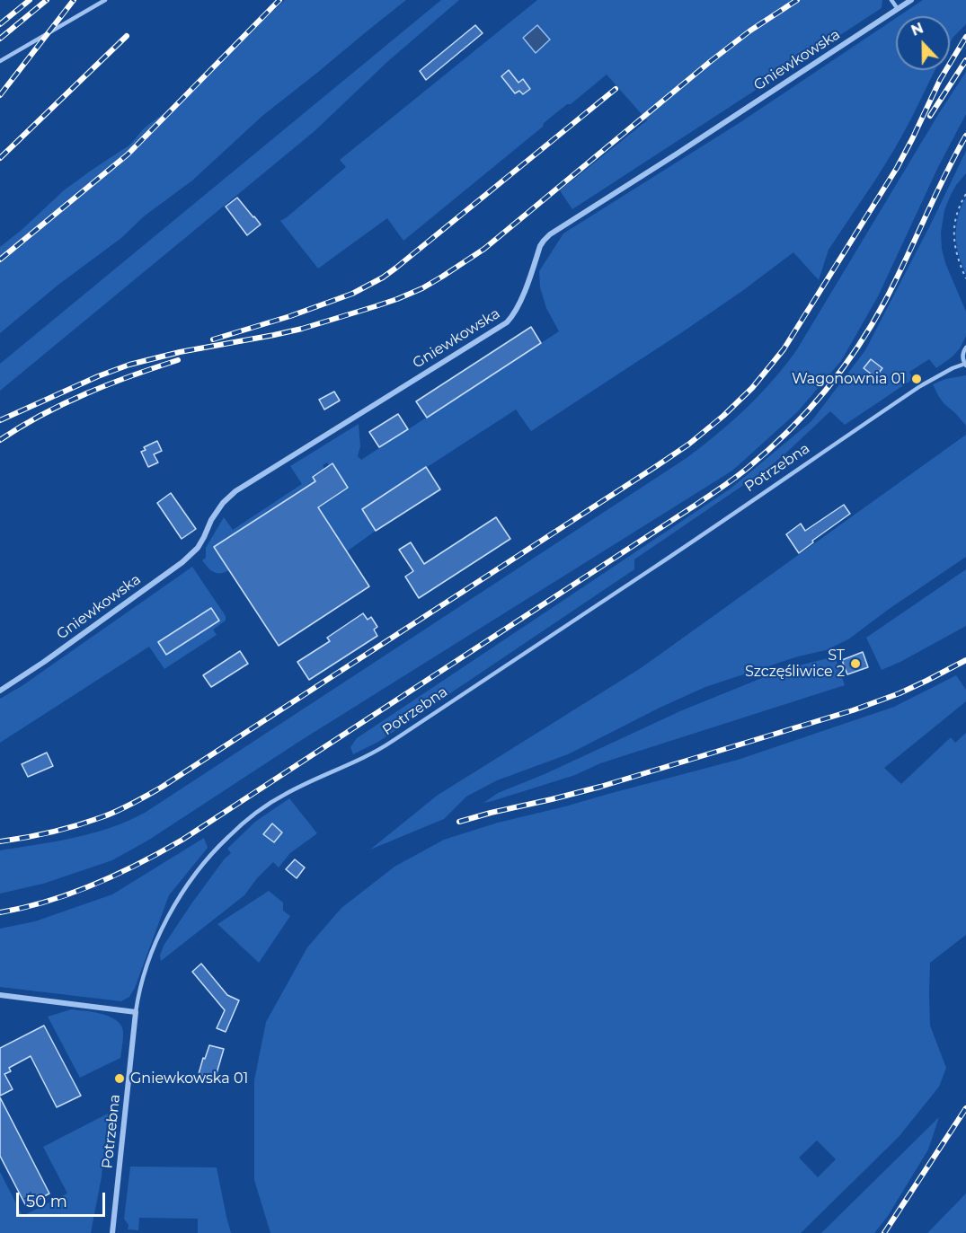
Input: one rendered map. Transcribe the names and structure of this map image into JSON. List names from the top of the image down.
{
  "streets": {
    "street": ["Gniewkowska", "Potrzebna"]
  },
  "places": ["Wagonownia 01", "ST Szczęśliwice 2", "Gniewkowska 01"],
  "scale_bar": "50 m",
  "north": "top"
}
